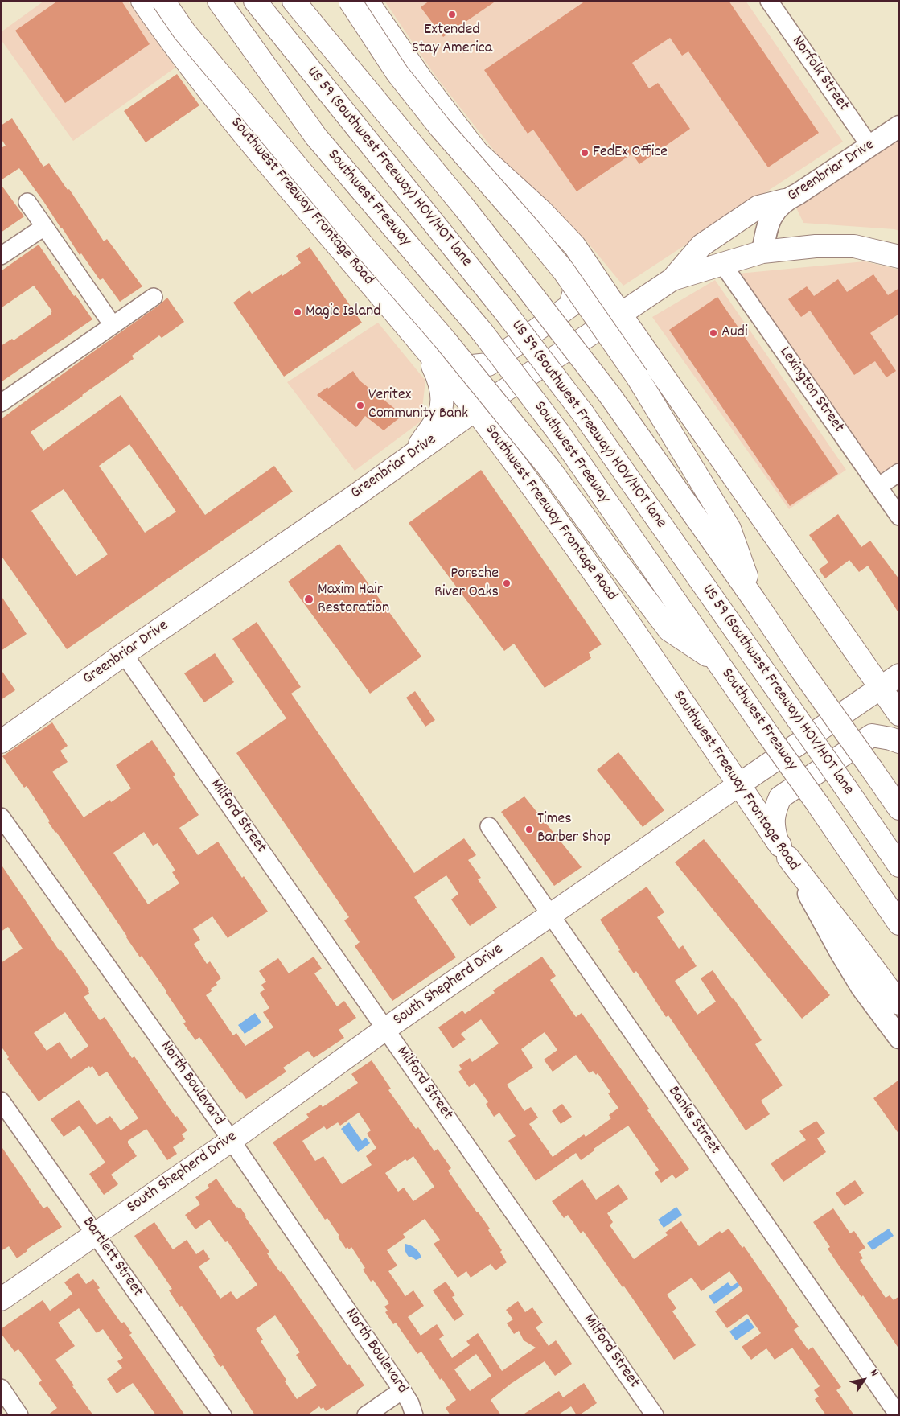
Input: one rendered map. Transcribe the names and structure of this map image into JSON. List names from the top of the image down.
{
  "streets": {
    "main road": [
      "US 59 (Southwest Freeway) HOV/HOT lane",
      "Greenbriar Drive",
      "Southwest Freeway",
      "Southwest Freeway Frontage Road",
      "South Shepherd Drive"
    ],
    "street": [
      "Norfolk Street",
      "Lexington Street",
      "Milford Street",
      "North Boulevard",
      "Banks Street",
      "Bartlett Street"
    ]
  },
  "crossings": [
    ["Norfolk Street", "Greenbriar Drive"],
    ["Greenbriar Drive", "Southwest Freeway Frontage Road"],
    ["Greenbriar Drive", "Lexington Street"],
    ["Greenbriar Drive", "Milford Street"],
    ["Southwest Freeway Frontage Road", "South Shepherd Drive"],
    ["Milford Street", "South Shepherd Drive"],
    ["South Shepherd Drive", "North Boulevard"],
    ["South Shepherd Drive", "Banks Street"],
    ["South Shepherd Drive", "Bartlett Street"]
  ],
  "places": [
    "Extended Stay America",
    "FedEx Office",
    "Magic Island",
    "Audi",
    "Veritex Community Bank",
    "Porsche River Oaks",
    "Maxim Hair Restoration",
    "Times Barber Shop"
  ],
  "north": "top right"
}
